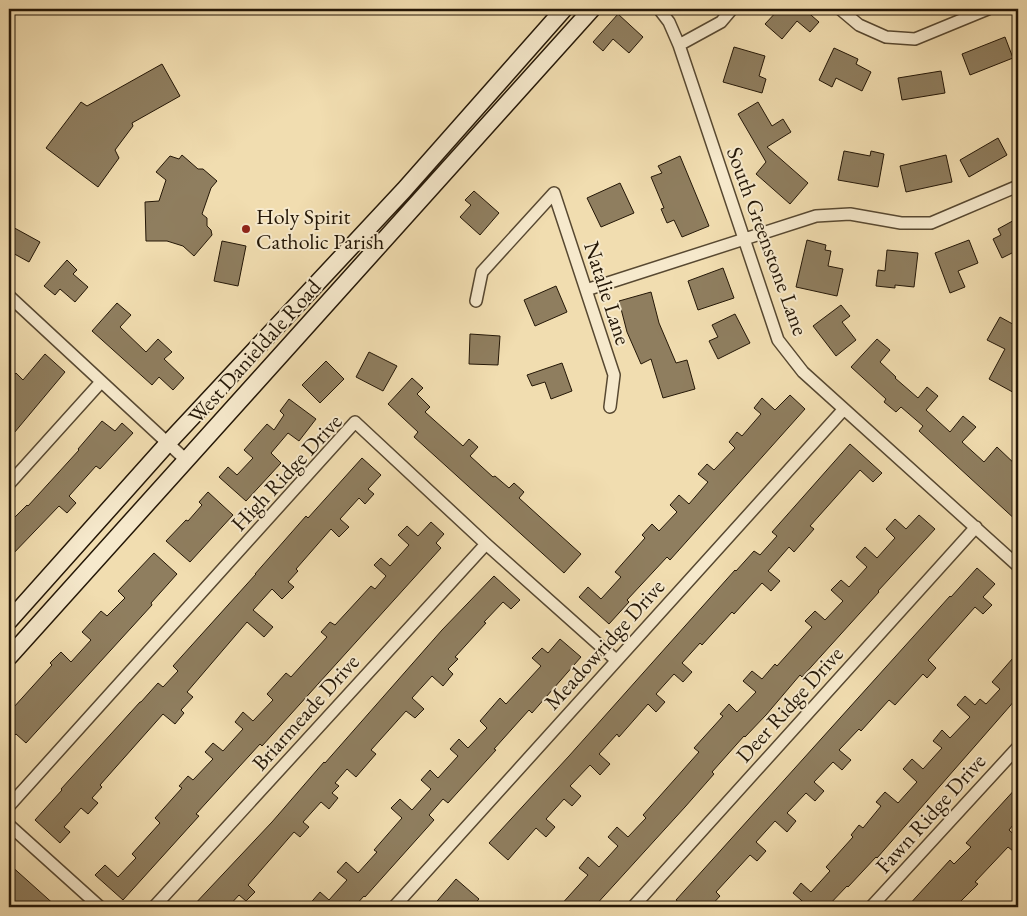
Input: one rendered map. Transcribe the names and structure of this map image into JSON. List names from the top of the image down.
{
  "streets": {
    "main road": ["West Danieldale Road"],
    "street": [
      "South Greenstone Lane",
      "Natalie Lane",
      "High Ridge Drive",
      "Meadowridge Drive",
      "Deer Ridge Drive",
      "Briarmeade Drive",
      "Fawn Ridge Drive"
    ]
  },
  "crossings": [
    ["South Greenstone Lane", "Meadowridge Drive"],
    ["South Greenstone Lane", "Deer Ridge Drive"],
    ["High Ridge Drive", "Meadowridge Drive"],
    ["High Ridge Drive", "Briarmeade Drive"]
  ],
  "places": ["Holy Spirit Catholic Parish"]
}
